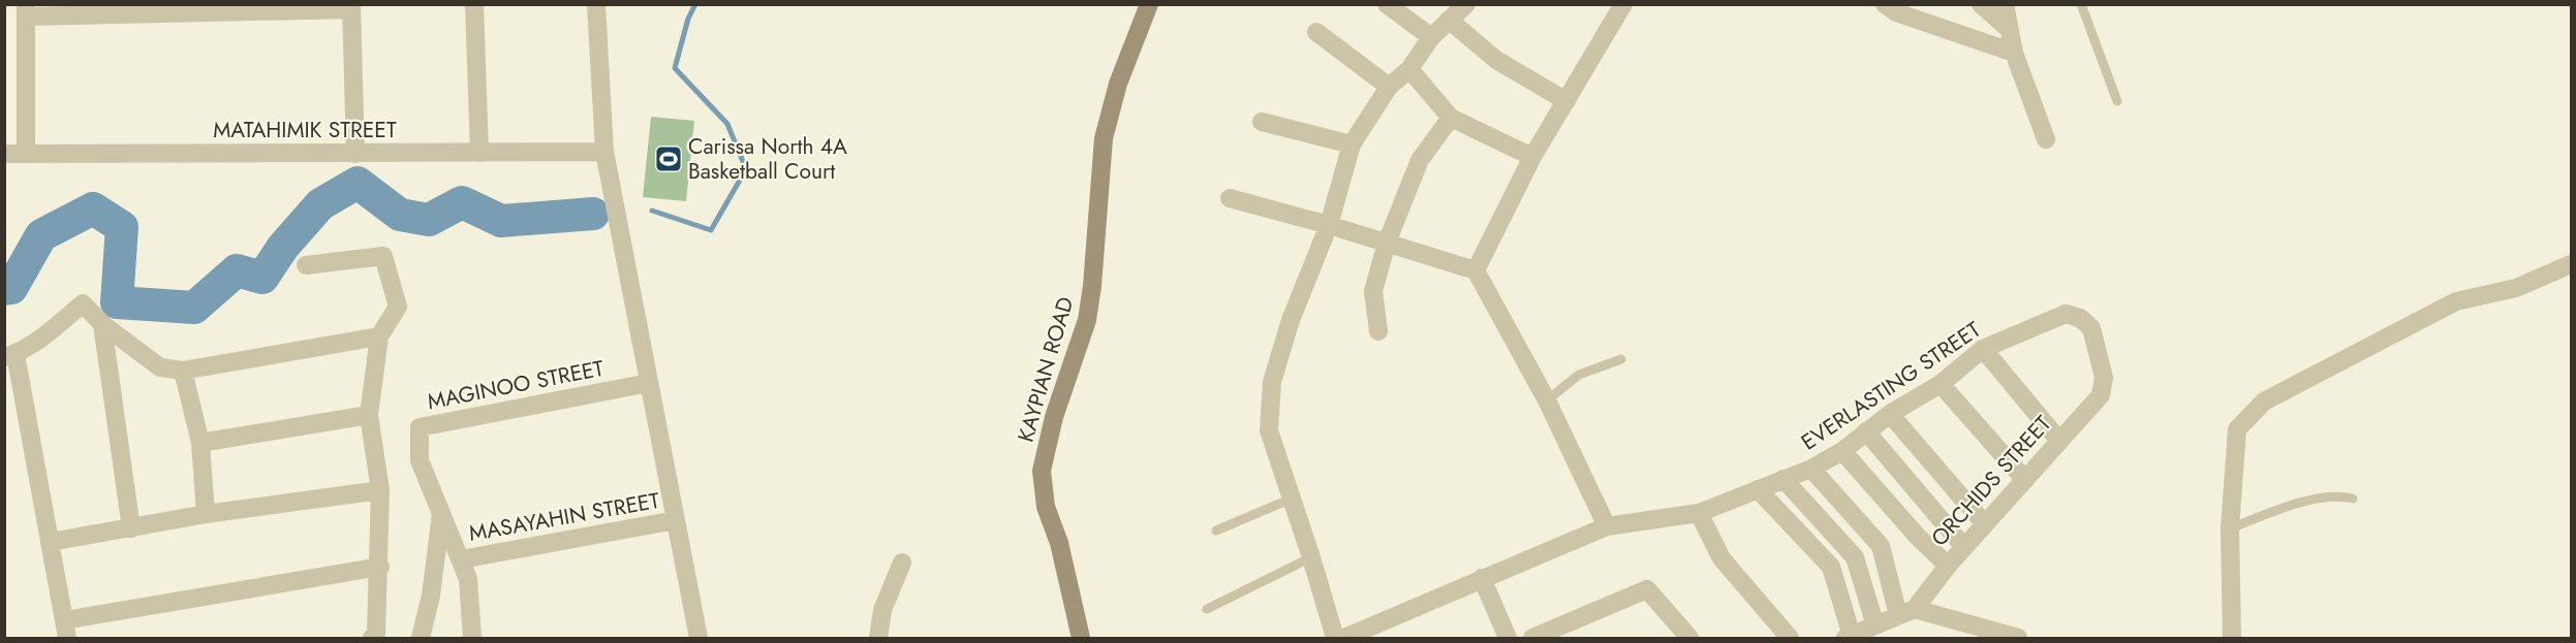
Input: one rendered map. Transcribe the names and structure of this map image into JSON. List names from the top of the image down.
{
  "streets": {
    "street": [
      "MATAHIMIK STREET",
      "KAYPIAN ROAD",
      "MAGINOO STREET",
      "EVERLASTING STREET",
      "ORCHIDS STREET",
      "MASAYAHIN STREET"
    ]
  },
  "crossings": [
    ["MAGINOO STREET", "MASAYAHIN STREET"],
    ["EVERLASTING STREET", "ORCHIDS STREET"]
  ],
  "places": {
    "sports": ["Carissa North 4A Basketball Court"]
  }
}
